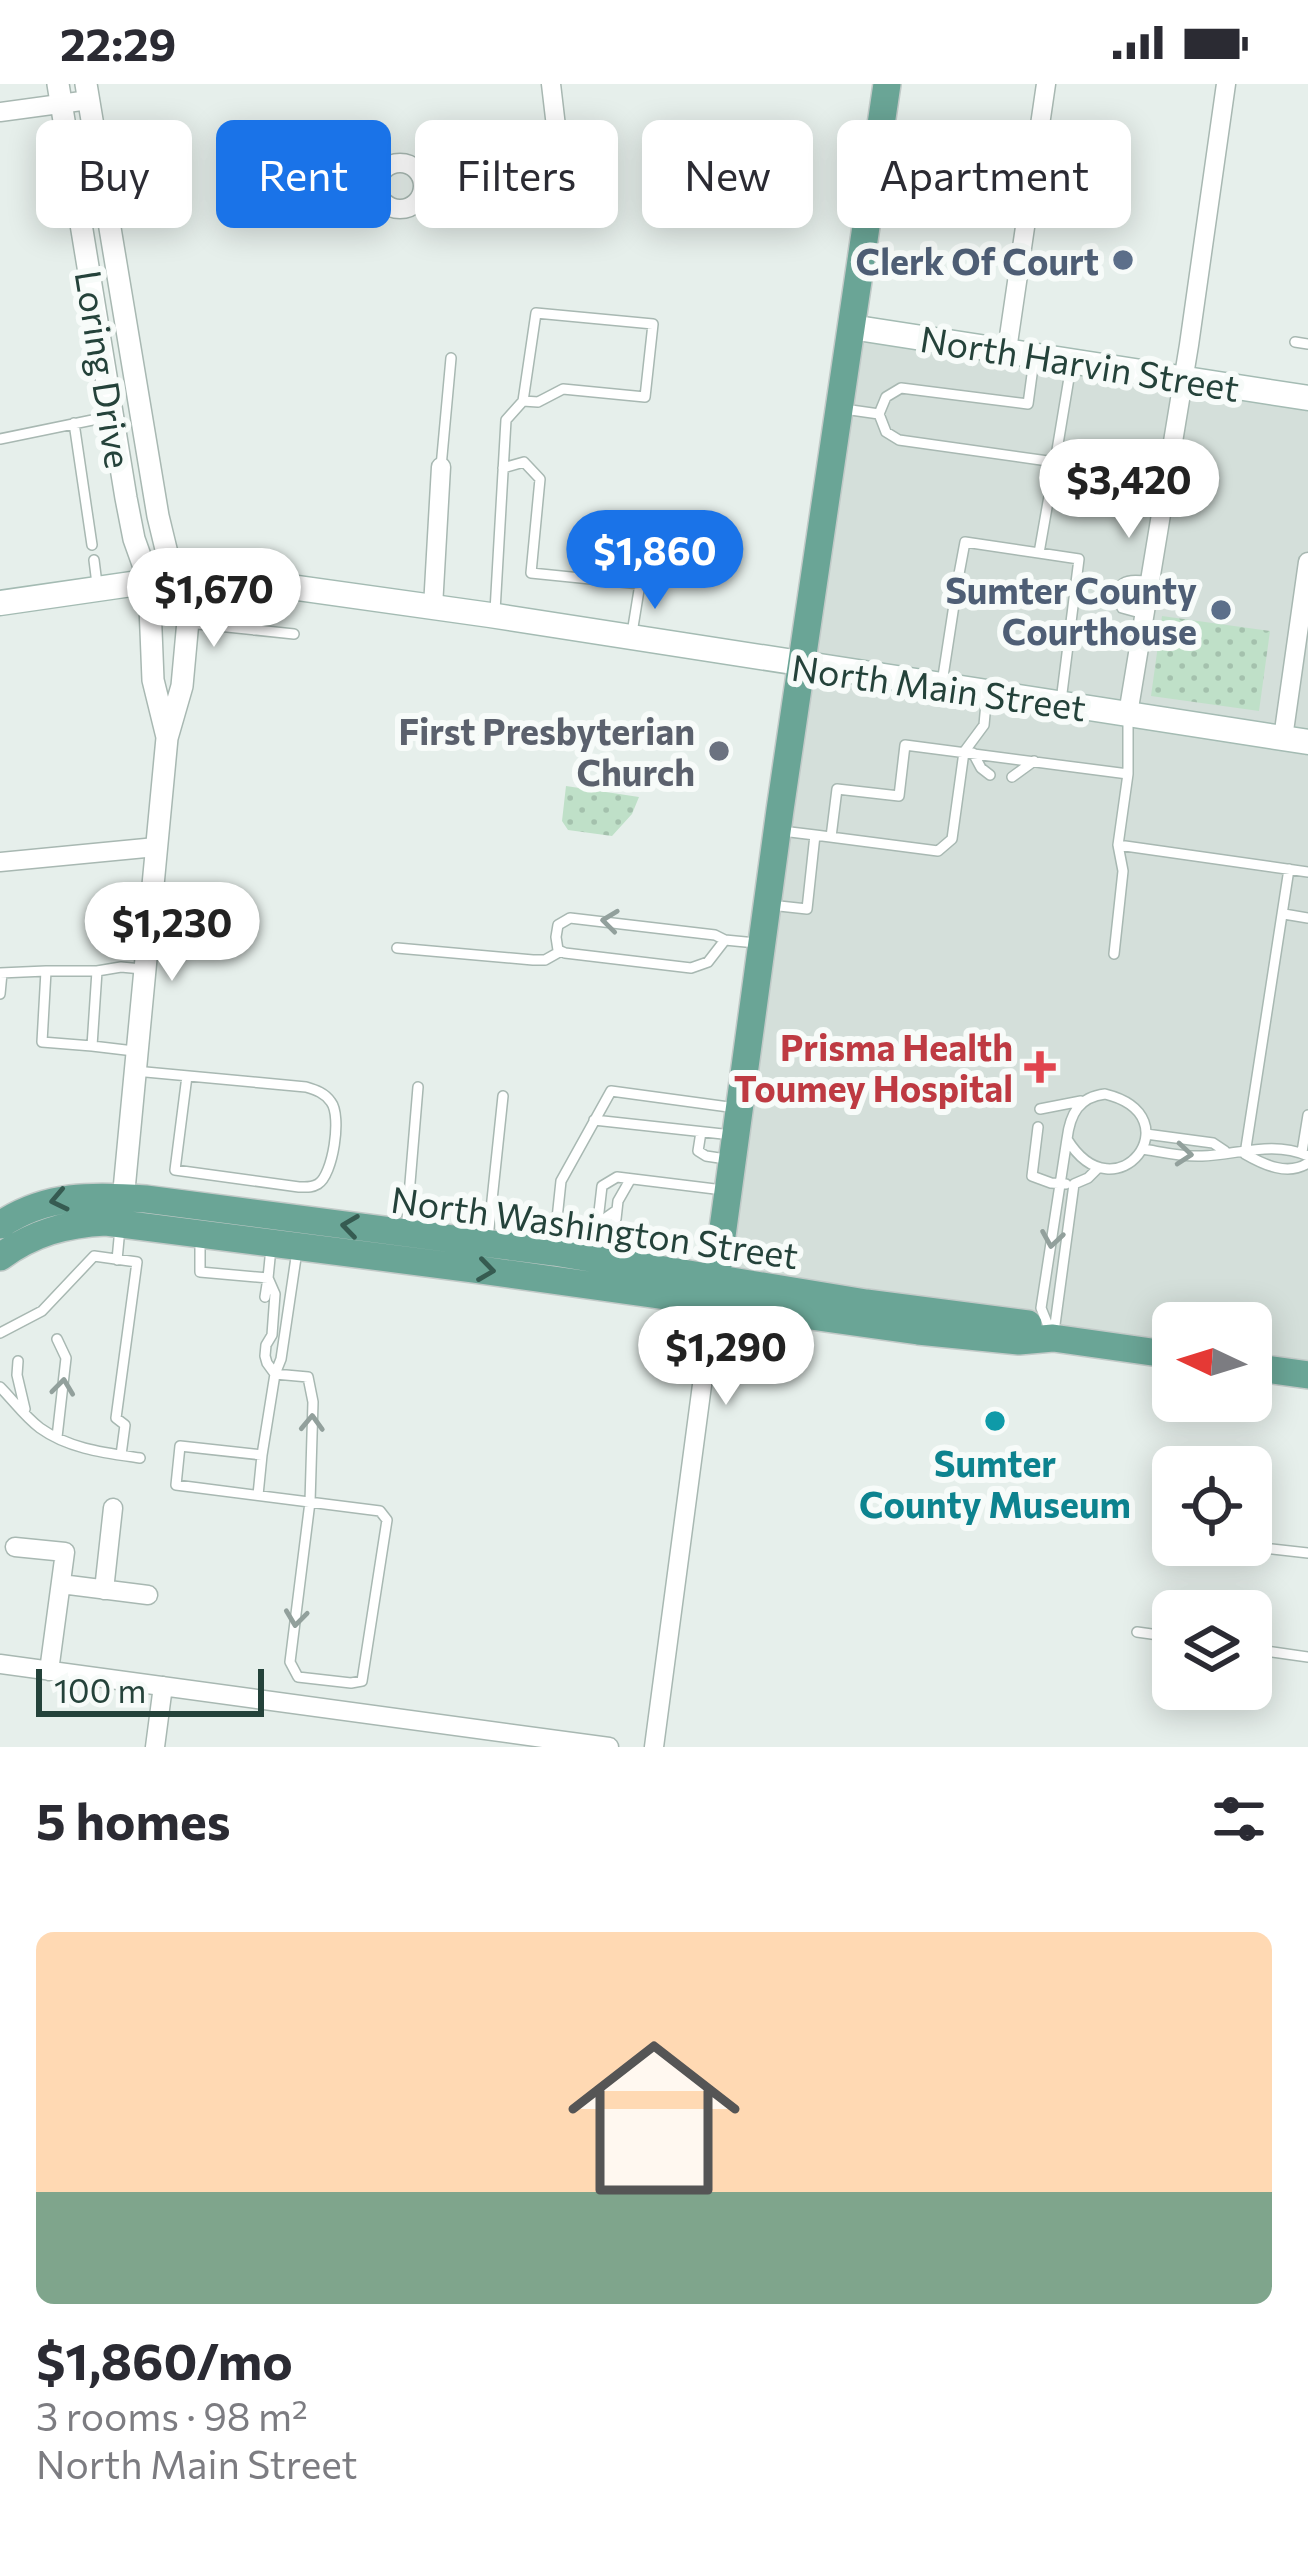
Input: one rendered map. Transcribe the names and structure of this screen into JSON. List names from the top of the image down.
{
  "streets": {
    "main road": ["North Harvin Street", "North Main Street", "North Washington Street"],
    "street": ["Loring Drive"]
  },
  "crossings": [
    ["Loring Drive", "North Main Street"]
  ],
  "places": {
    "other": [
      "Clerk Of Court",
      "Sumter County Courthouse",
      "First Presbyterian Church",
      "Sumter County Museum"
    ],
    "health": ["Prisma Health Toumey Hospital"]
  },
  "scale_bar": "100 m",
  "north": "left",
  "page": {
    "status": "22:29",
    "chip": [
      "Buy",
      "Rent",
      "Filters",
      "New",
      "Apartment"
    ],
    "price": [
      "$3,420",
      "$1,860",
      "$1,670",
      "$1,230",
      "$1,290"
    ],
    "scale": "100 m",
    "heading": "5 homes",
    "list": [
      {
        "name": "$1,860/mo",
        "note": "3 rooms · 98 m² · North Main Street"
      }
    ]
  }
}
